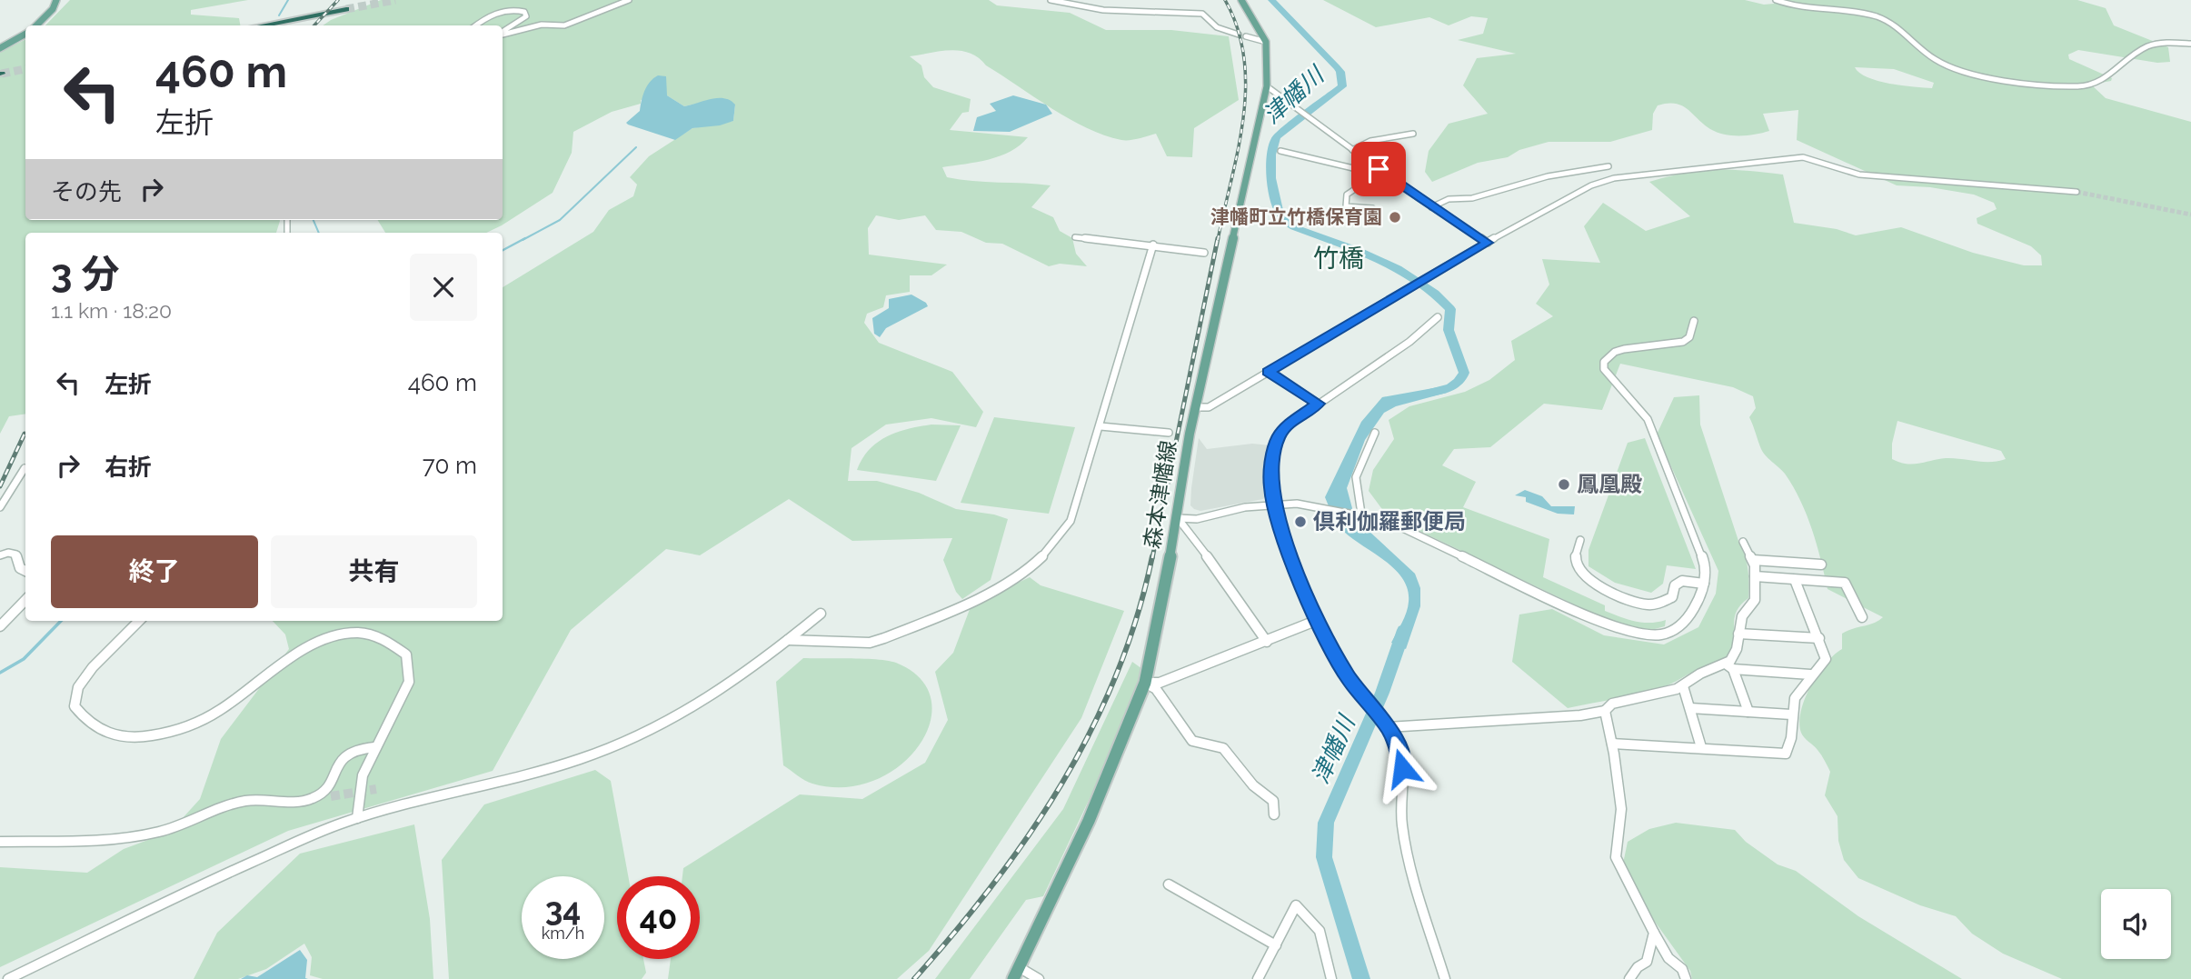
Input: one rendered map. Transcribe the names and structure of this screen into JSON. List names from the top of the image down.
{
  "streets": {
    "main road": ["森本津幡線"]
  },
  "districts": ["竹橋"],
  "water": ["津幡川"],
  "places": ["津幡町立竹橋保育園", "鳳凰殿", "倶利伽羅郵便局"],
  "page": {
    "turn": ["460 m", "左折"],
    "then": "その先",
    "heading": ["3 分", "1.1 km · 18:20"],
    "list": [
      {
        "name": "左折",
        "value": "460 m"
      },
      {
        "name": "右折",
        "value": "70 m"
      }
    ],
    "buttons": ["終了", "共有"],
    "speed": "34 km/h",
    "limit": "40"
  }
}
